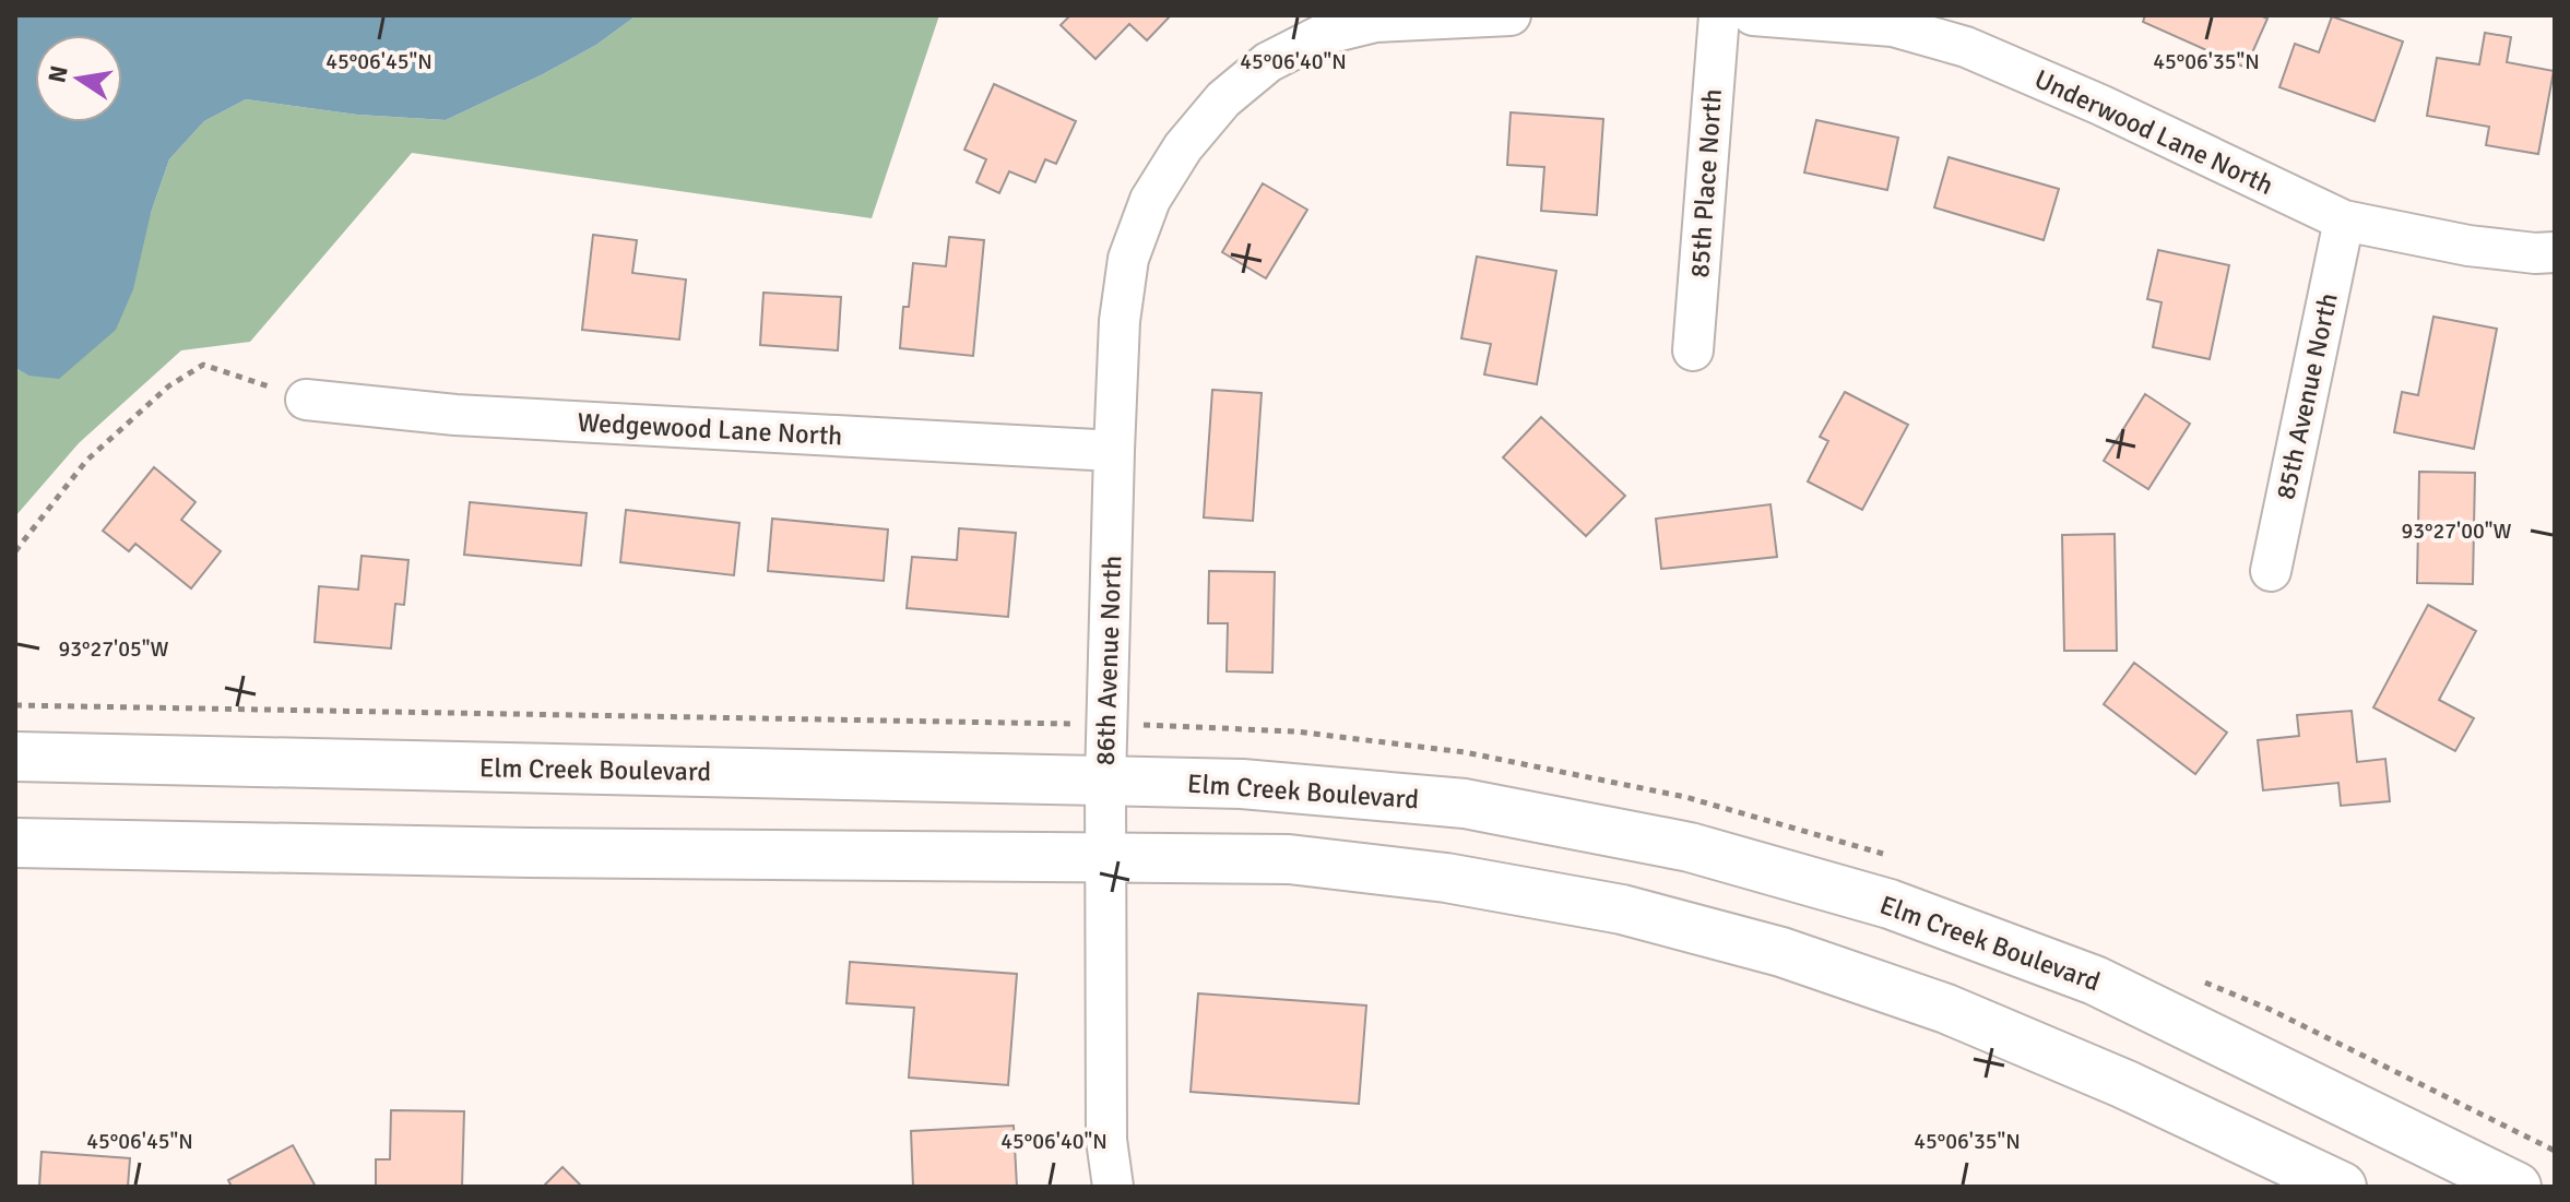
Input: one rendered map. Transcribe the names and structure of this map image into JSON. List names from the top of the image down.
{
  "streets": {
    "main road": ["Elm Creek Boulevard"],
    "street": [
      "Underwood Lane North",
      "85th Place North",
      "85th Avenue North",
      "Wedgewood Lane North",
      "86th Avenue North"
    ]
  },
  "crossings": [
    ["Underwood Lane North", "85th Avenue North"],
    ["Wedgewood Lane North", "86th Avenue North"],
    ["86th Avenue North", "Elm Creek Boulevard"]
  ],
  "north": "left",
  "coordinates": [
    "45°06'45\"N",
    "45°06'40\"N",
    "45°06'35\"N",
    "93°27'00\"W",
    "93°27'05\"W"
  ]
}
